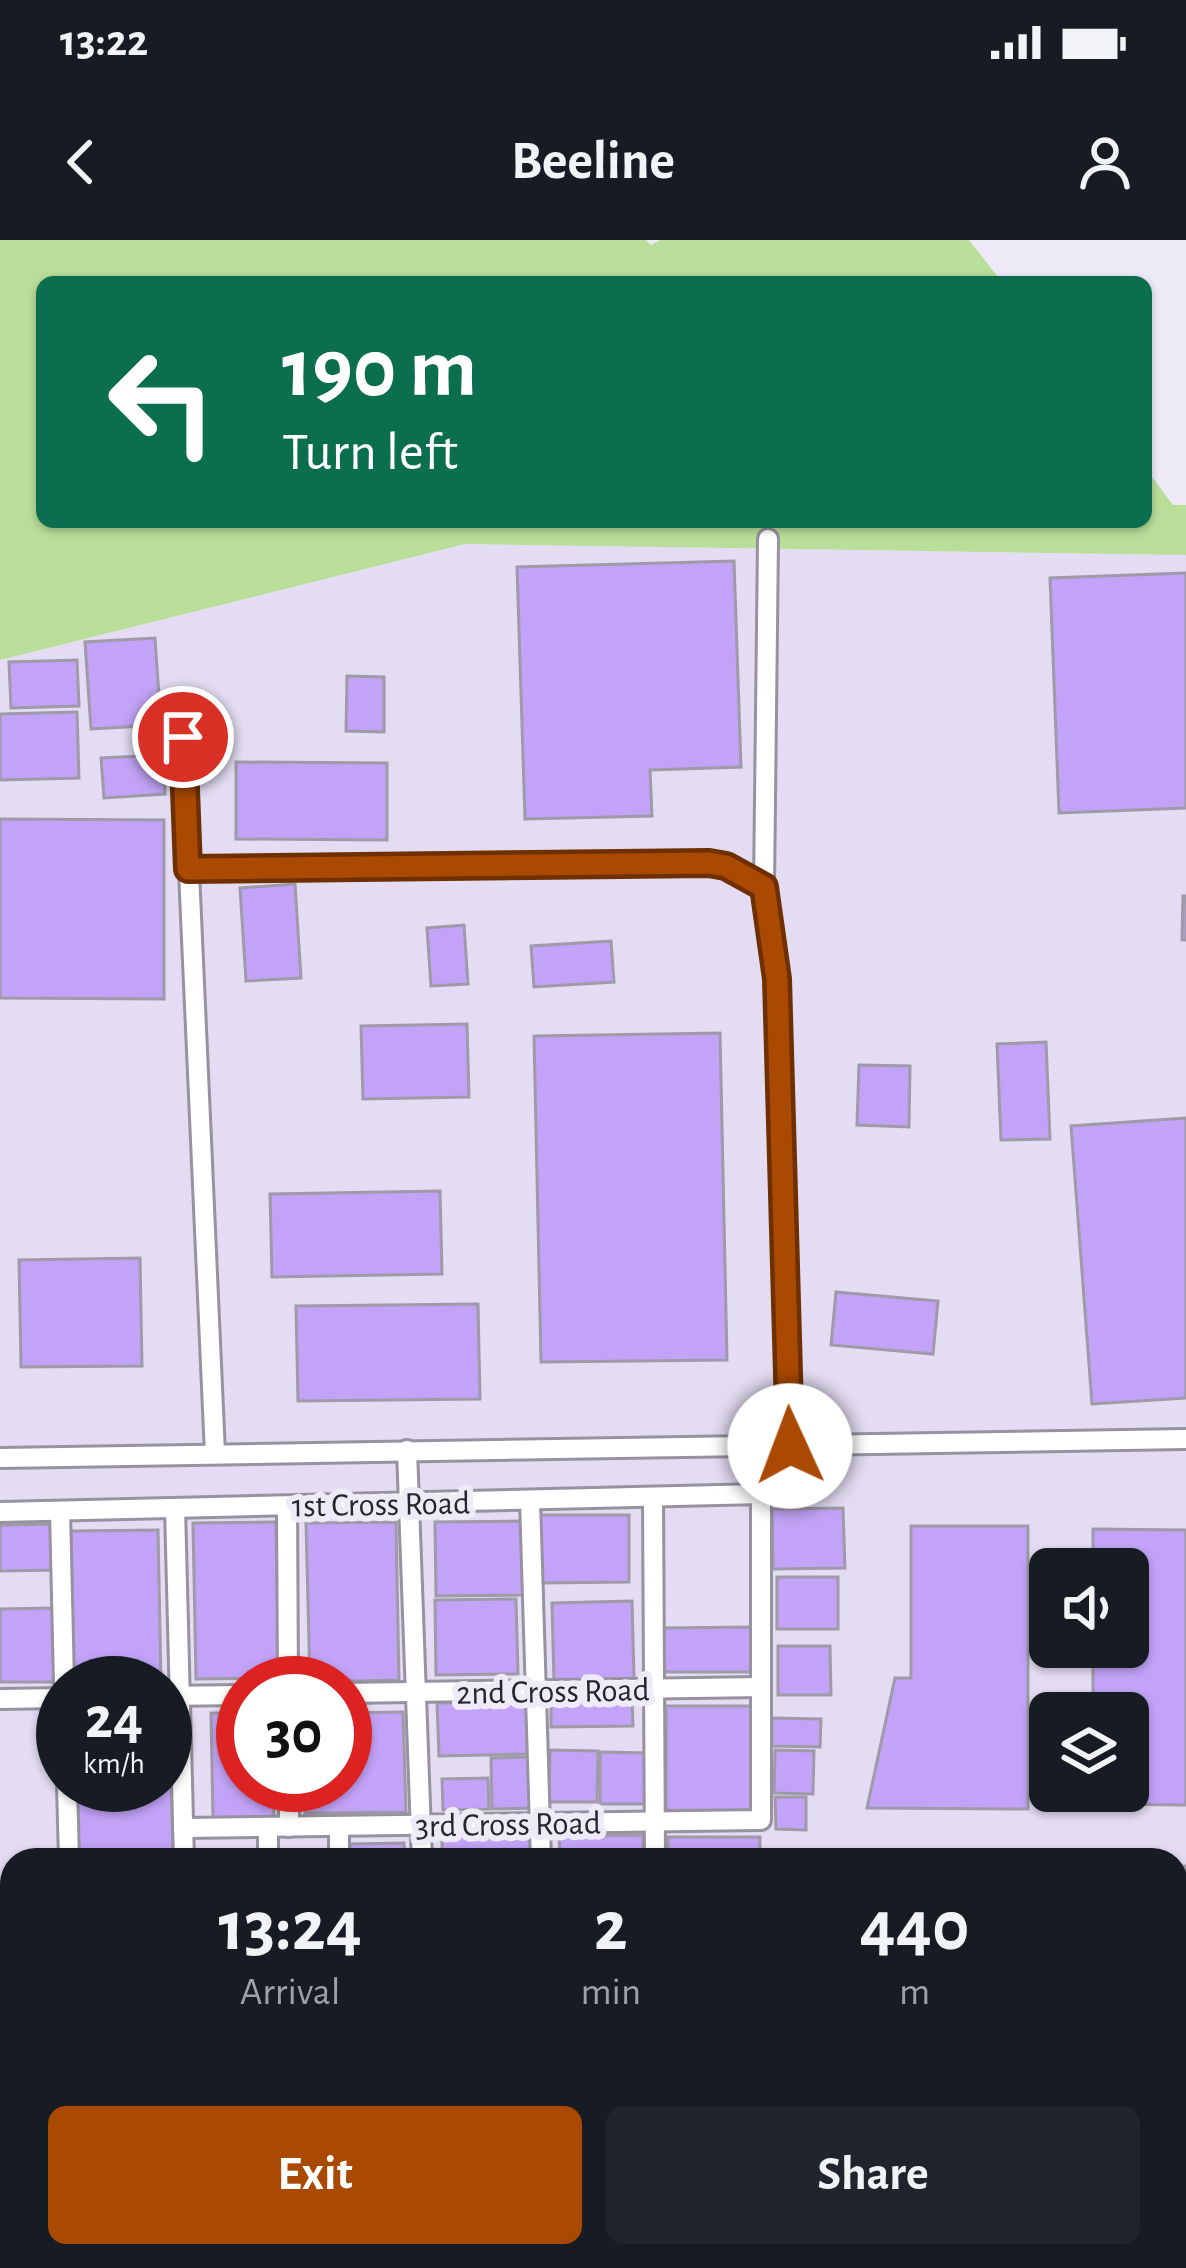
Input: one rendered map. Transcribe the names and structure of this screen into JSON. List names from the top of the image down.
{
  "streets": {
    "street": ["1st Cross Road", "2nd Cross Road", "3rd Cross Road"]
  },
  "crossings": [
    ["1st Cross Road", "2nd Cross Road"],
    ["1st Cross Road", "3rd Cross Road"],
    ["2nd Cross Road", "3rd Cross Road"]
  ],
  "page": {
    "status": "13:22",
    "header": "Beeline",
    "turn": ["190 m", "Turn left"],
    "speed": "24 km/h",
    "limit": "30",
    "eta": [
      "13:24",
      "Arrival",
      "2",
      "min",
      "440",
      "m"
    ],
    "buttons": ["Exit", "Share"]
  }
}
